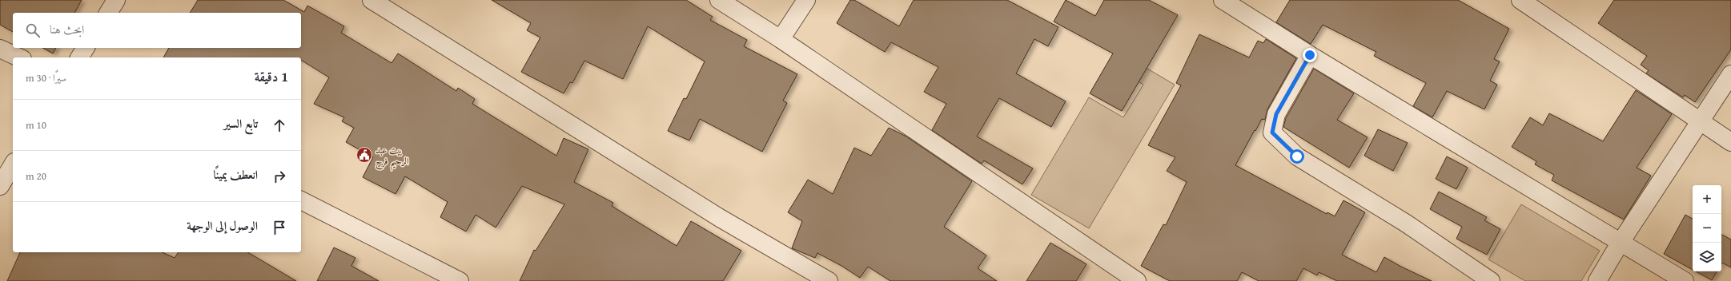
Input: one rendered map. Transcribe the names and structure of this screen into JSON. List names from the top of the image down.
{
  "places": {
    "public building": ["بيت عبد الرحيم فرح"]
  },
  "page": {
    "search": "ابحث هنا",
    "heading": ["1 دقيقة", "سيرًا · 30 m"],
    "list": [
      ["تابع السير", "10 m"],
      ["انعطف يمينًا", "20 m"],
      "الوصول إلى الوجهة"
    ],
    "map_buttons": ["+", "−"]
  }
}
